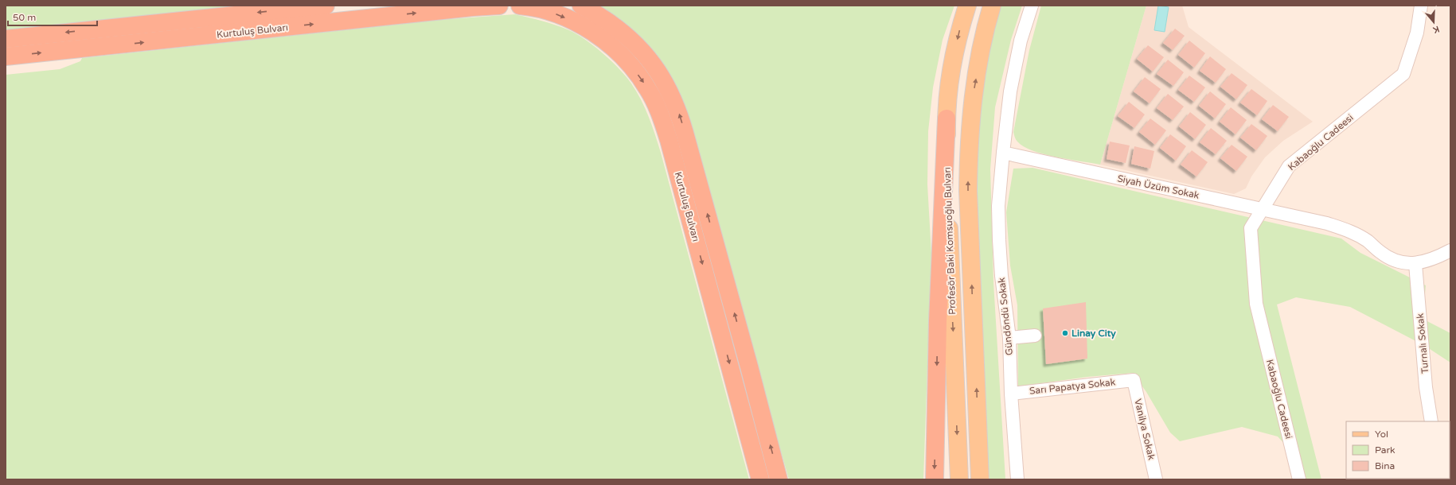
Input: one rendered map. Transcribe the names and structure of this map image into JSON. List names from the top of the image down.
{
  "streets": {
    "highway": ["Kurtuluş Bulvarı"],
    "main road": ["Profesör Baki Komsuoğlu Bulvarı"],
    "street": [
      "Kabaoğlu Cadeesi",
      "Siyah Üzüm Sokak",
      "Gündöndü Sokak",
      "Turnalı Sokak",
      "Sarı Papatya Sokak",
      "Vanilya Sokak"
    ]
  },
  "crossings": [
    ["Kabaoğlu Cadeesi", "Siyah Üzüm Sokak"],
    ["Siyah Üzüm Sokak", "Gündöndü Sokak"],
    ["Siyah Üzüm Sokak", "Turnalı Sokak"],
    ["Gündöndü Sokak", "Sarı Papatya Sokak"],
    ["Sarı Papatya Sokak", "Vanilya Sokak"]
  ],
  "places": ["Linay City"],
  "legend": ["Yol", "Park", "Bina"],
  "scale_bar": "50 m",
  "north": "bottom"
}
